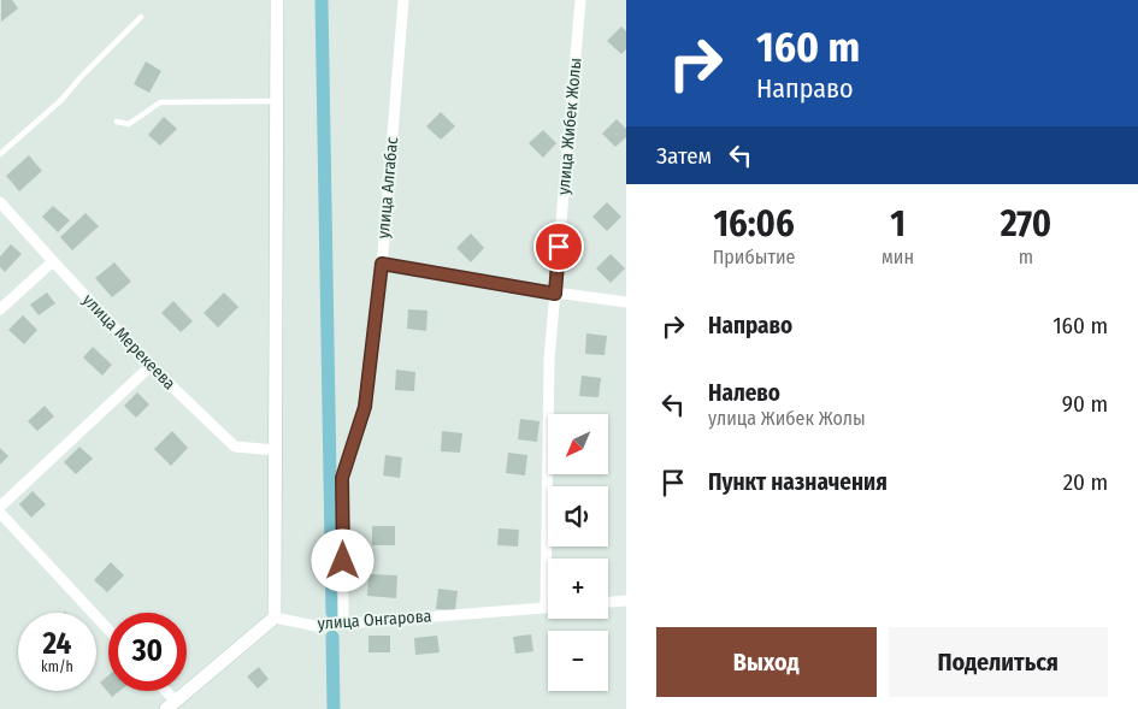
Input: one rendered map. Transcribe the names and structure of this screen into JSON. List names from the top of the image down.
{
  "streets": {
    "street": [
      "улица Жибек Жолы",
      "улица Алгабас",
      "улица Мерекеева",
      "улица Онгарова"
    ]
  },
  "crossings": [
    ["улица Жибек Жолы", "улица Онгарова"],
    ["улица Алгабас", "улица Онгарова"]
  ],
  "north": "bottom left",
  "page": {
    "turn": ["160 m", "Направо"],
    "then": "Затем",
    "eta": [
      "16:06",
      "Прибытие",
      "1",
      "мин",
      "270",
      "m"
    ],
    "list": [
      {
        "name": "Направо",
        "value": "160 m"
      },
      {
        "name": "Налево",
        "note": "улица Жибек Жолы",
        "value": "90 m"
      },
      {
        "name": "Пункт назначения",
        "value": "20 m"
      }
    ],
    "map_buttons": ["+", "−"],
    "speed": "24 km/h",
    "limit": "30",
    "buttons": ["Выход", "Поделиться"]
  }
}
